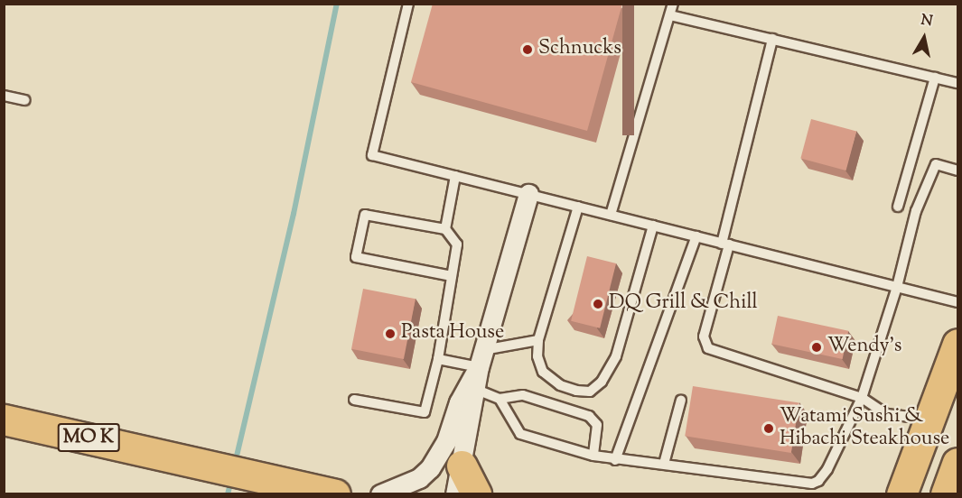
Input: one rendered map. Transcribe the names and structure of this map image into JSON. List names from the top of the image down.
{
  "streets": {
    "main road": ["MO K"]
  },
  "places": [
    "Schnucks",
    "DQ Grill & Chill",
    "Pasta House",
    "Wendy's",
    "Watami Sushi & Hibachi Steakhouse"
  ],
  "north": "top"
}
